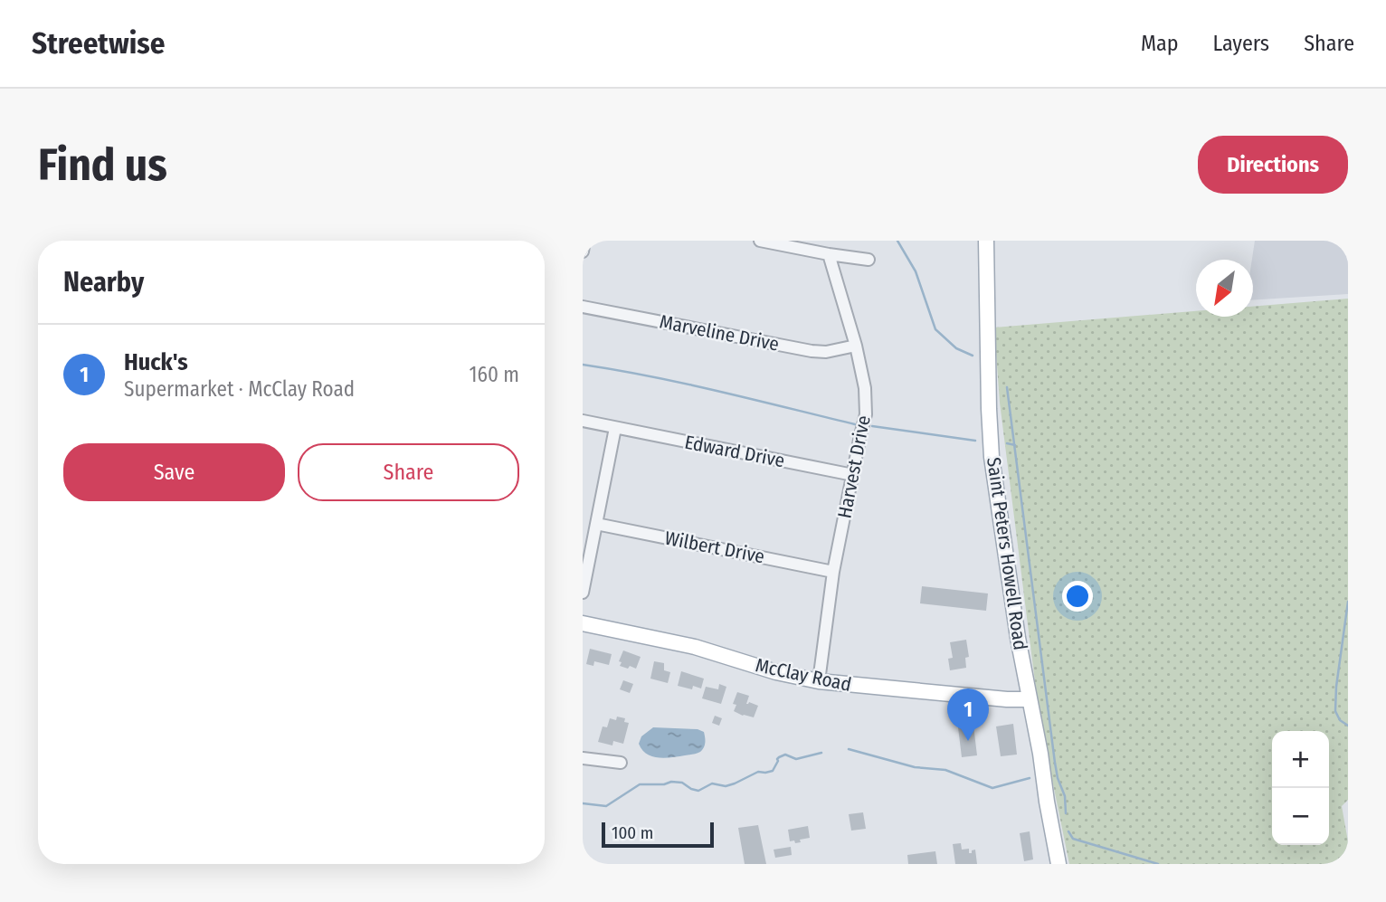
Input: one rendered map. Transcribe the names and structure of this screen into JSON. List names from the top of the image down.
{
  "streets": {
    "main road": ["Saint Peters Howell Road", "McClay Road"],
    "street": [
      "Marveline Drive",
      "Edward Drive",
      "Harvest Drive",
      "Wilbert Drive"
    ]
  },
  "crossings": [
    ["Marveline Drive", "Harvest Drive"],
    ["Edward Drive", "Harvest Drive"],
    ["Harvest Drive", "Wilbert Drive"],
    ["Harvest Drive", "McClay Road"],
    ["Saint Peters Howell Road", "McClay Road"]
  ],
  "scale_bar": "100 m",
  "north": "bottom left",
  "page": {
    "header": "Streetwise",
    "nav": ["Map", "Layers", "Share"],
    "buttons": [
      "Directions",
      ["Save", "Share"]
    ],
    "title": "Find us",
    "heading": "Nearby",
    "list": [
      {
        "mark": "1",
        "name": "Huck's",
        "note": "Supermarket · McClay Road",
        "value": "160 m"
      }
    ],
    "pins": "1",
    "map_buttons": ["+", "−"],
    "scale": "100 m"
  }
}
